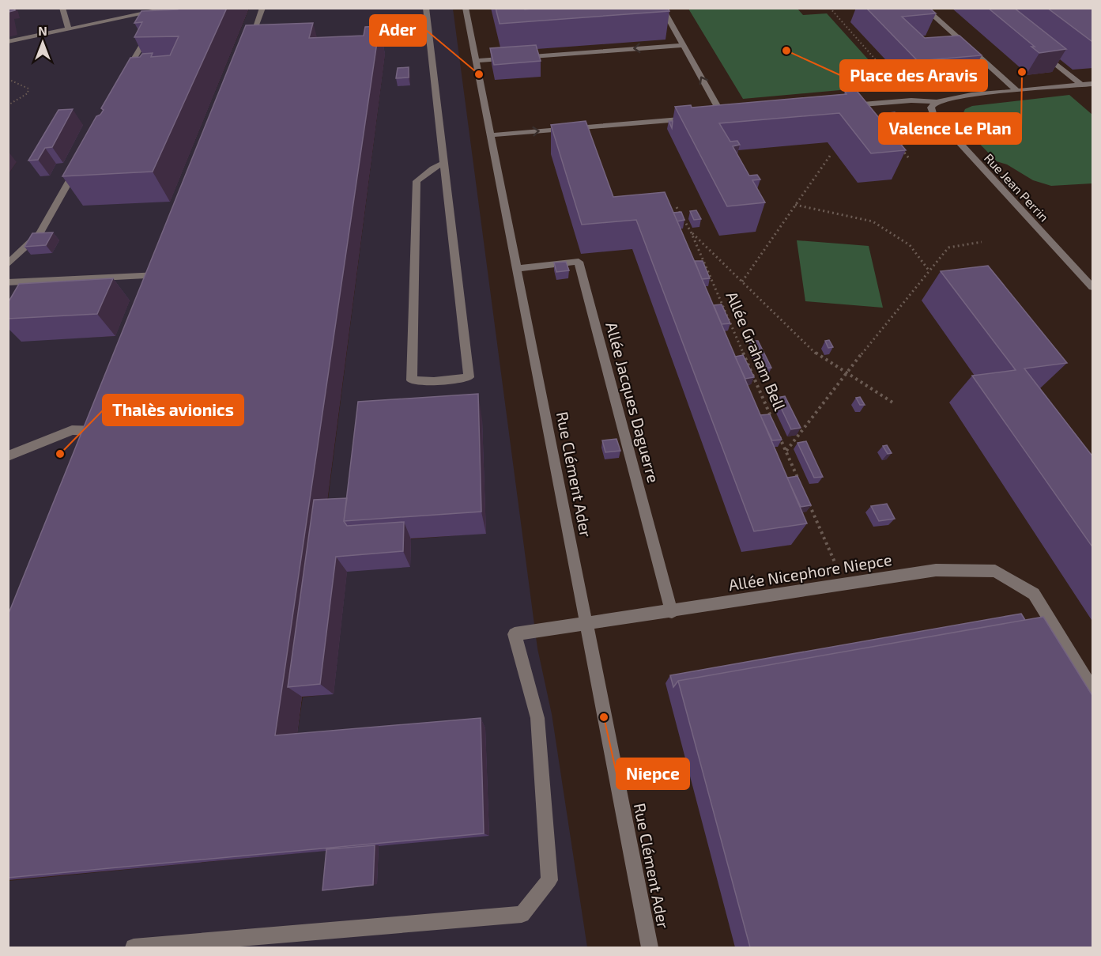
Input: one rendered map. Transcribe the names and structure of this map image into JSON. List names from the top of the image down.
{
  "streets": {
    "street": [
      "Rue Jean Perrin",
      "Allée Jacques Daguerre",
      "Rue Clément Ader",
      "Allée Nicephore Niepce"
    ],
    "path": ["Allée Graham Bell"]
  },
  "crossings": [
    ["Allée Jacques Daguerre", "Rue Clément Ader"],
    ["Allée Jacques Daguerre", "Allée Nicephore Niepce"],
    ["Rue Clément Ader", "Allée Nicephore Niepce"]
  ],
  "places": [
    "Place des Aravis",
    "Valence Le Plan",
    "Ader",
    "Thalès avionics",
    "Niepce"
  ],
  "north": "top"
}
